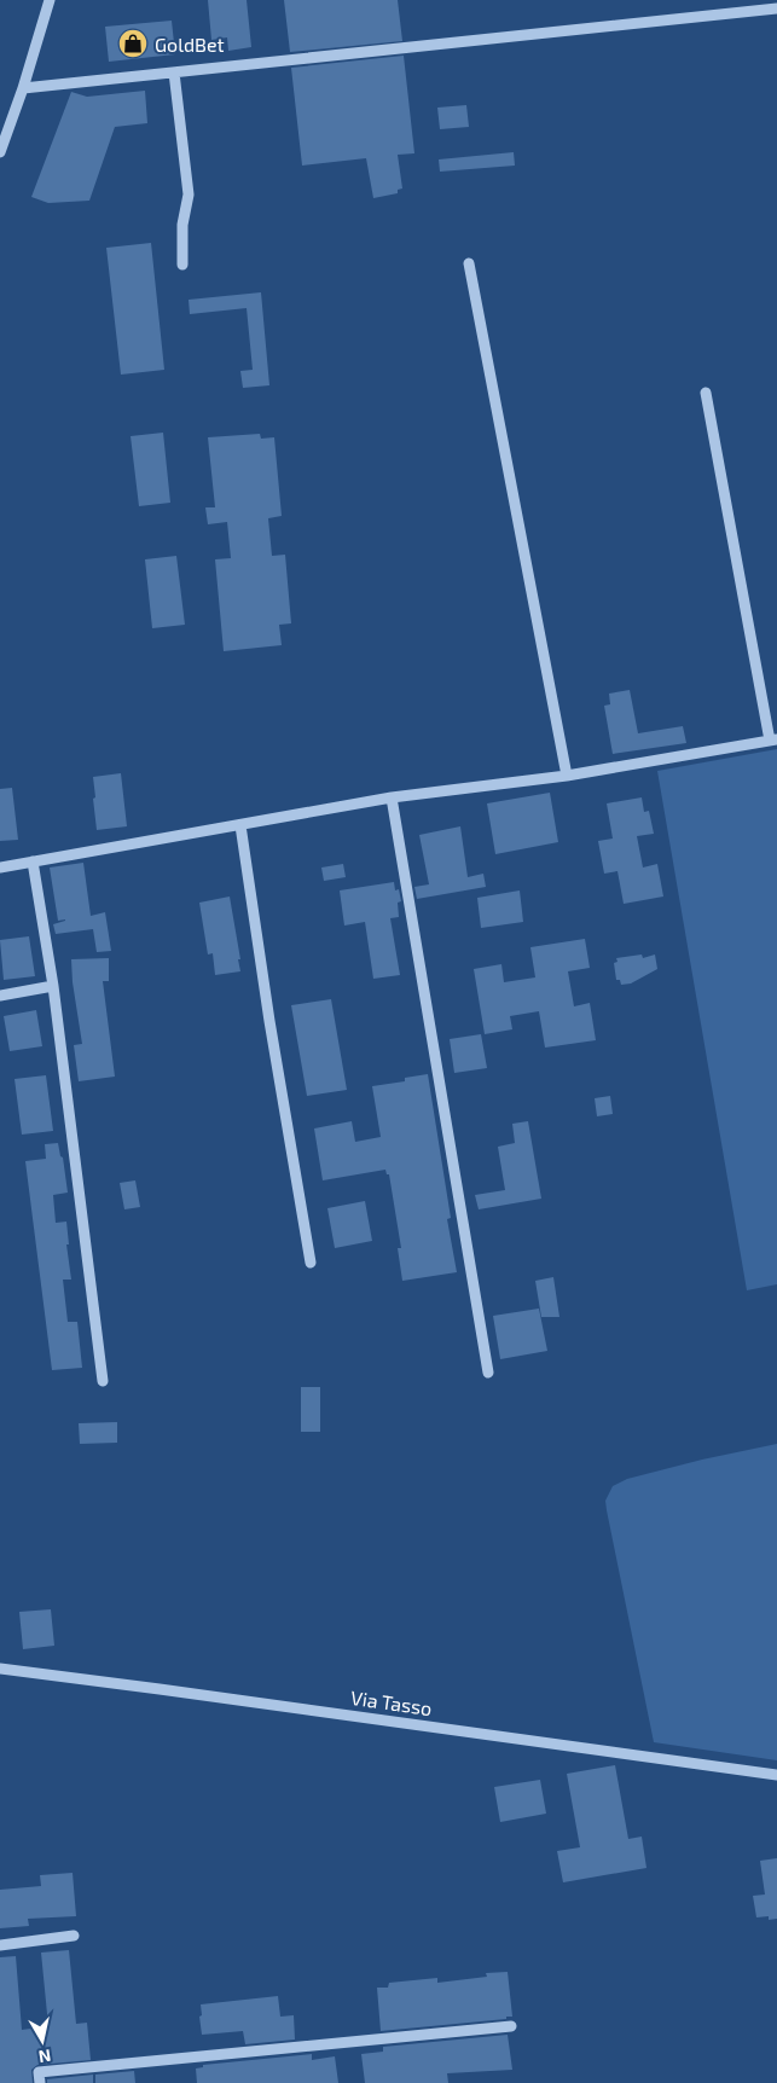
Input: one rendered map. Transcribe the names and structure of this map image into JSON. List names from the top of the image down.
{
  "streets": {
    "street": ["Via Tasso"]
  },
  "places": {
    "shop": ["GoldBet"]
  },
  "north": "bottom"
}
